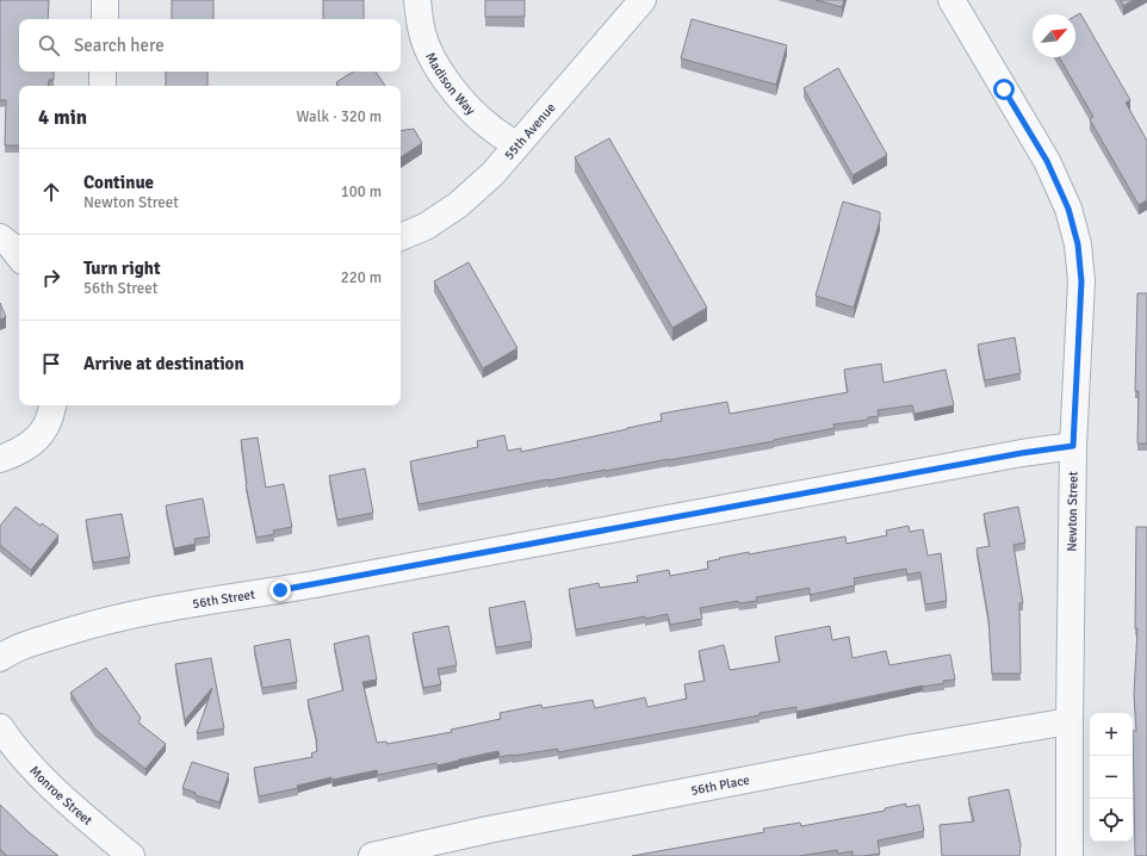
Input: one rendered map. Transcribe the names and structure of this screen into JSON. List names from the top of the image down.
{
  "streets": {
    "street": [
      "Madison Way",
      "55th Avenue",
      "Newton Street",
      "56th Street",
      "56th Place",
      "Monroe Street"
    ]
  },
  "crossings": [
    ["Madison Way", "55th Avenue"],
    ["Newton Street", "56th Street"],
    ["Newton Street", "56th Place"]
  ],
  "north": "top right",
  "page": {
    "search": "Search here",
    "heading": ["4 min", "Walk · 320 m"],
    "list": [
      ["Continue", "Newton Street", "100 m"],
      ["Turn right", "56th Street", "220 m"],
      "Arrive at destination"
    ],
    "map_buttons": ["+", "−"]
  }
}
